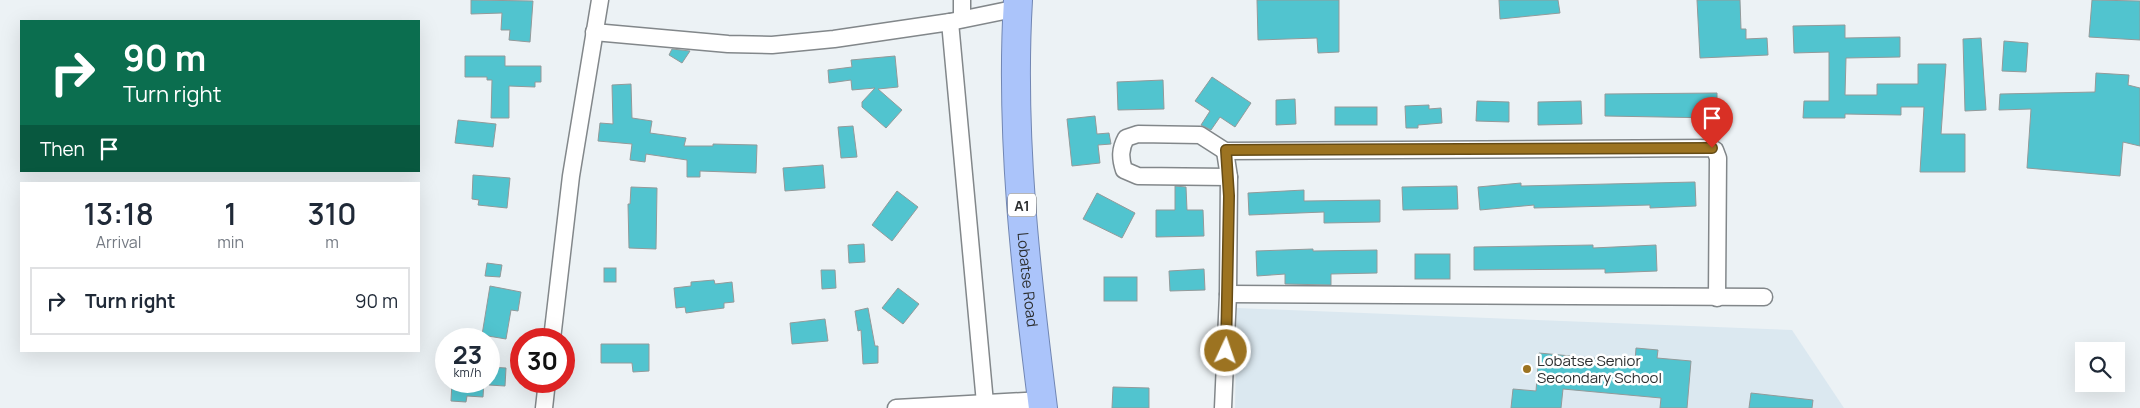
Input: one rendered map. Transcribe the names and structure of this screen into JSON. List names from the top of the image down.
{
  "streets": {
    "highway": ["A1", "Lobatse Road"]
  },
  "places": ["Lobatse Senior Secondary School"],
  "page": {
    "turn": ["90 m", "Turn right"],
    "then": "Then",
    "eta": [
      "13:18",
      "Arrival",
      "1",
      "min",
      "310",
      "m"
    ],
    "list": [
      {
        "name": "Turn right",
        "value": "90 m"
      }
    ],
    "speed": "23 km/h",
    "limit": "30"
  }
}
